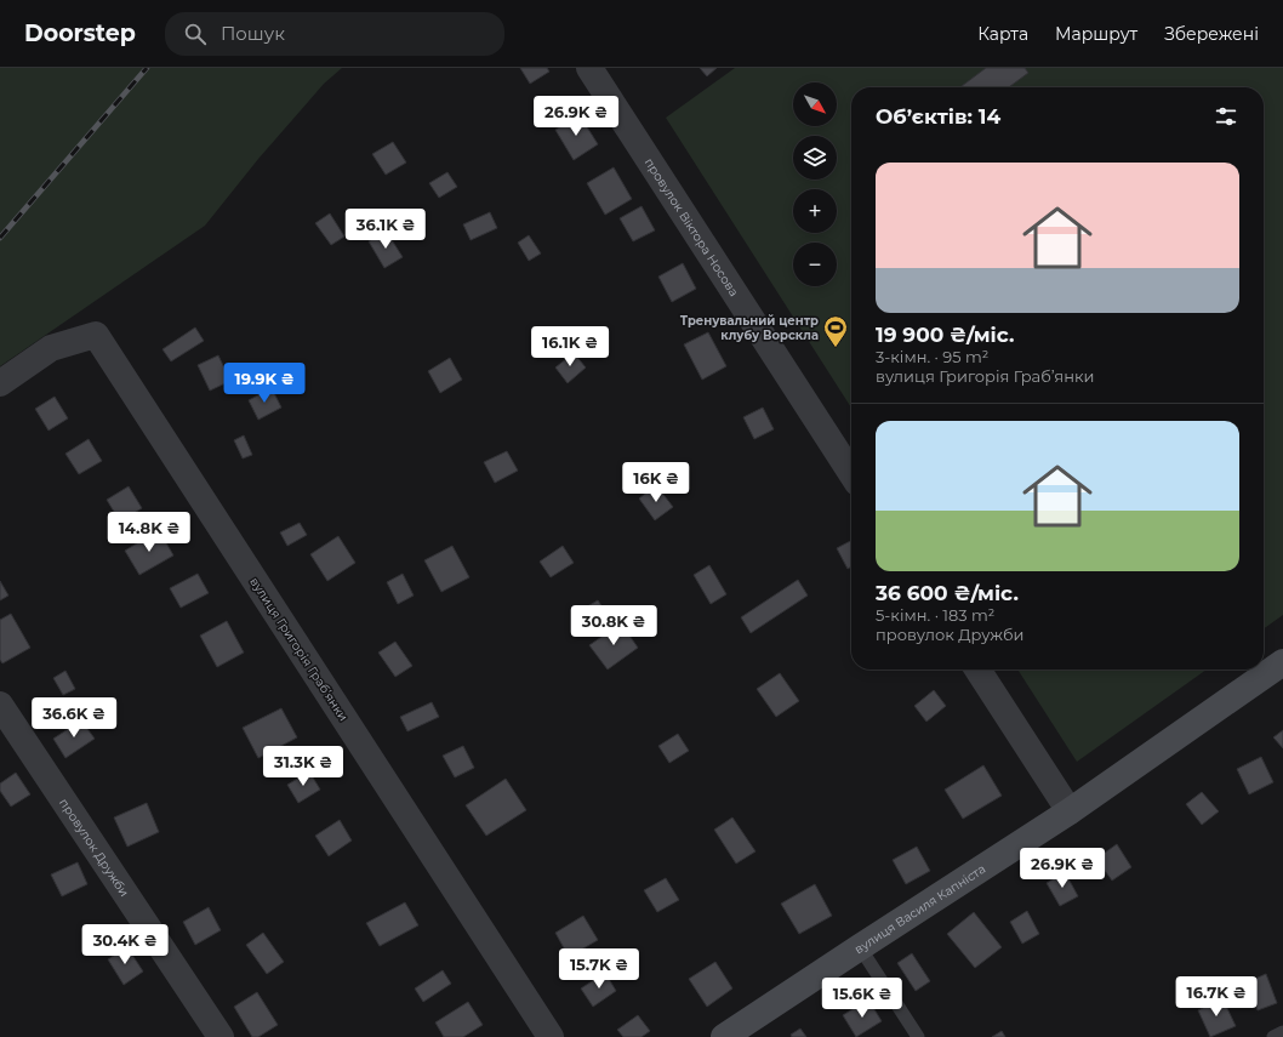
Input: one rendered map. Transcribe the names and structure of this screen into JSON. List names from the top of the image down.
{
  "streets": {
    "street": [
      "провулок Віктора Носова",
      "вулиця Григорія Грабʼянки",
      "провулок Дружби",
      "вулиця Василя Капніста"
    ]
  },
  "places": {
    "sports": ["Тренувальний центр клубу Ворскла"]
  },
  "north": "bottom right",
  "page": {
    "header": "Doorstep",
    "search": "Пошук",
    "nav": ["Карта", "Маршрут", "Збережені"],
    "map_buttons": ["+", "−"],
    "heading": "Об’єктів: 14",
    "price": [
      "26.9K ₴",
      "36.1K ₴",
      "16.1K ₴",
      "19.9K ₴",
      "16K ₴",
      "14.8K ₴",
      "30.8K ₴",
      "36.6K ₴",
      "31.3K ₴",
      "26.9K ₴",
      "30.4K ₴",
      "15.7K ₴",
      "16.7K ₴",
      "15.6K ₴"
    ],
    "list": [
      {
        "name": "19 900 ₴/міс.",
        "note": "3-кімн. · 95 m² · вулиця Григорія Грабʼянки"
      },
      {
        "name": "36 600 ₴/міс.",
        "note": "5-кімн. · 183 m² · провулок Дружби"
      }
    ]
  }
}
